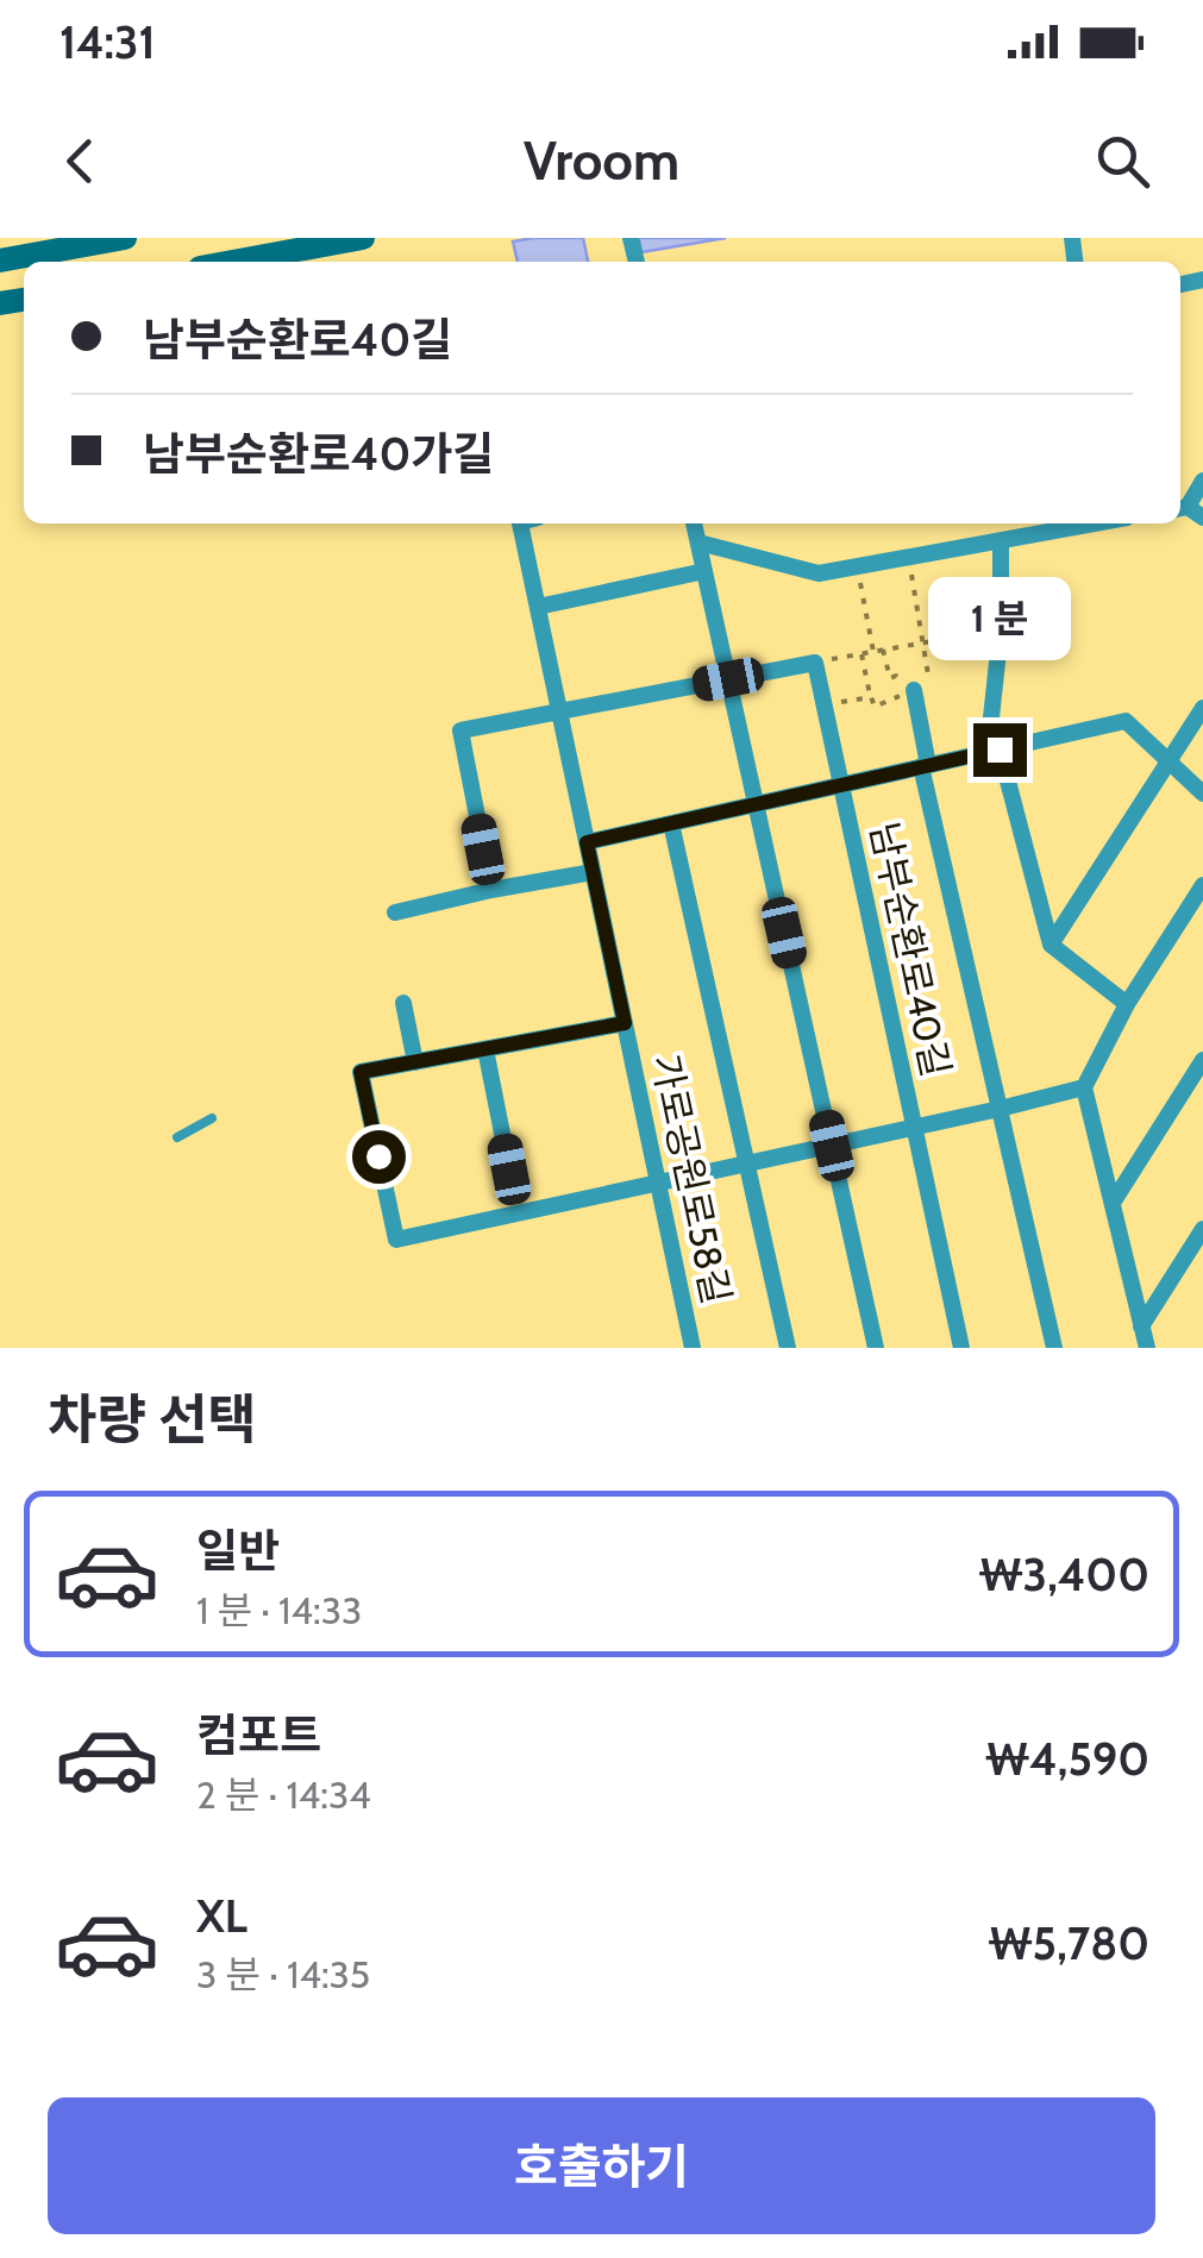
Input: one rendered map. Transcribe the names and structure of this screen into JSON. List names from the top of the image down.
{
  "streets": {
    "street": ["남부순환로40길", "가로공원로58길"]
  },
  "crossings": [
    ["남부순환로40길", "가로공원로58길"]
  ],
  "page": {
    "status": "14:31",
    "header": "Vroom",
    "banner": ["남부순환로40길", "남부순환로40가길"],
    "bubble": "1 분",
    "heading": "차량 선택",
    "list": [
      {
        "name": "일반",
        "note": "1 분 · 14:33",
        "value": "₩3,400"
      },
      {
        "name": "컴포트",
        "note": "2 분 · 14:34",
        "value": "₩4,590"
      },
      {
        "name": "XL",
        "note": "3 분 · 14:35",
        "value": "₩5,780"
      }
    ],
    "buttons": "호출하기"
  }
}
